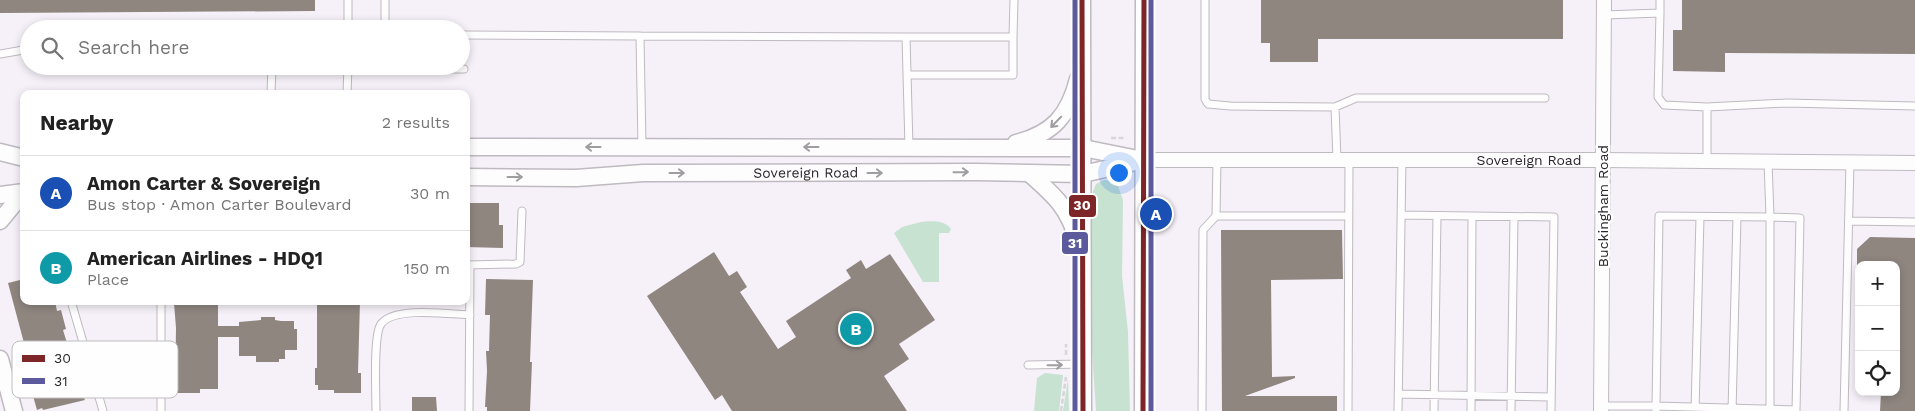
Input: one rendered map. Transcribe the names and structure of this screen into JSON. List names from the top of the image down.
{
  "streets": {
    "street": ["Sovereign Road", "Buckingham Road"]
  },
  "crossings": [
    ["Sovereign Road", "Buckingham Road"]
  ],
  "lines": ["transit line 30", "transit line 31"],
  "legend": ["30", "31"],
  "page": {
    "search": "Search here",
    "heading": ["Nearby", "2 results"],
    "list": [
      {
        "mark": "A",
        "name": "Amon Carter & Sovereign",
        "note": "Bus stop · Amon Carter Boulevard",
        "value": "30 m"
      },
      {
        "mark": "B",
        "name": "American Airlines - HDQ1",
        "note": "Place",
        "value": "150 m"
      }
    ],
    "pins": ["A", "B"],
    "map_buttons": ["+", "−"]
  }
}
